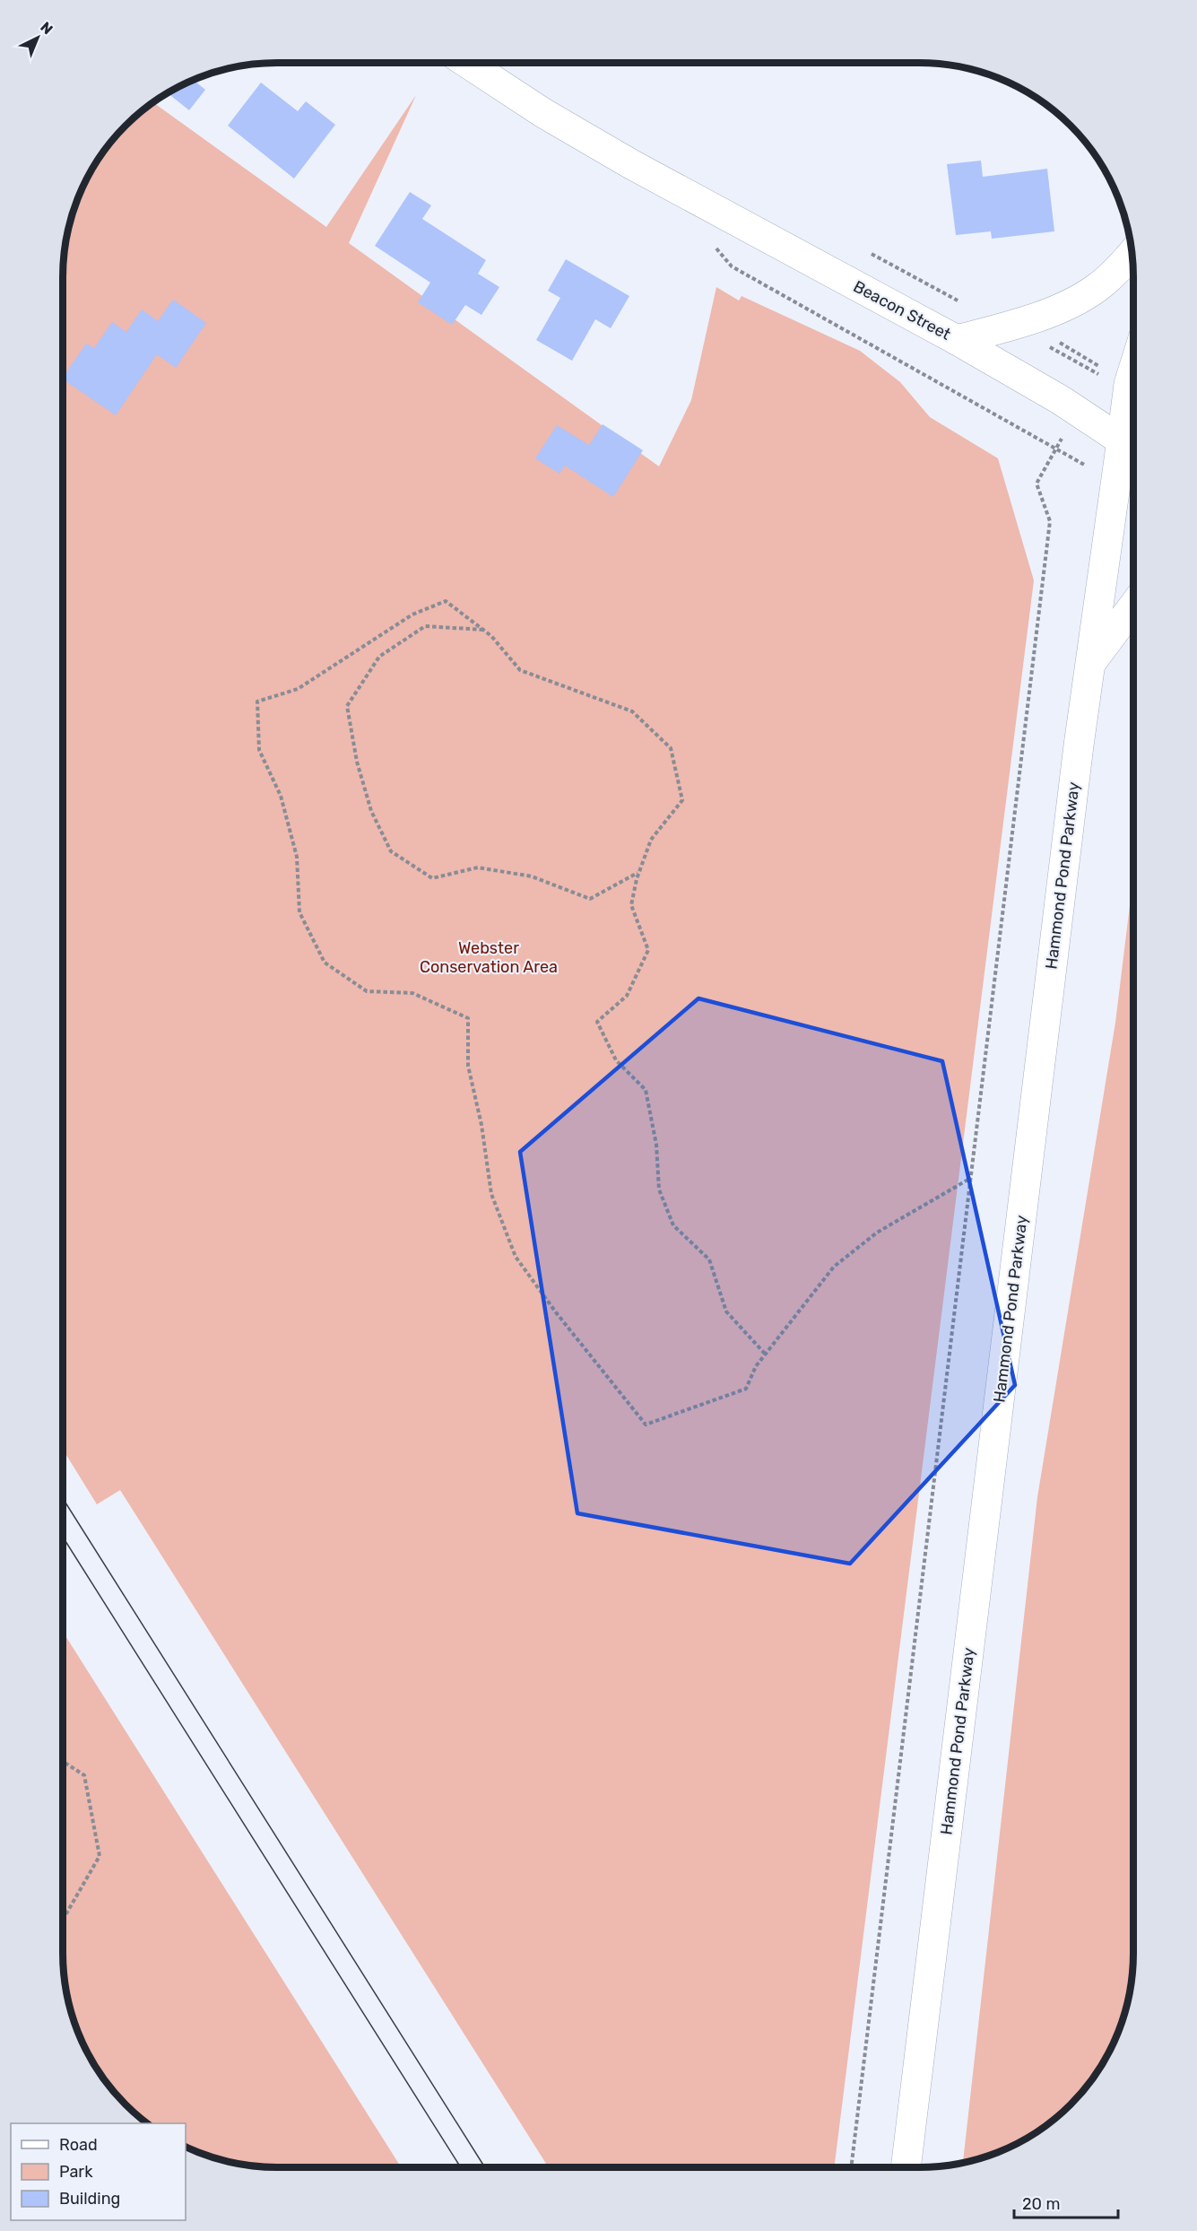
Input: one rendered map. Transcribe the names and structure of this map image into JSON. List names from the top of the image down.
{
  "streets": {
    "main road": ["Beacon Street", "Hammond Pond Parkway"]
  },
  "crossings": [
    ["Beacon Street", "Hammond Pond Parkway"]
  ],
  "parks": ["Webster Conservation Area"],
  "legend": ["Road", "Park", "Building"],
  "scale_bar": "20 m",
  "north": "top right"
}
